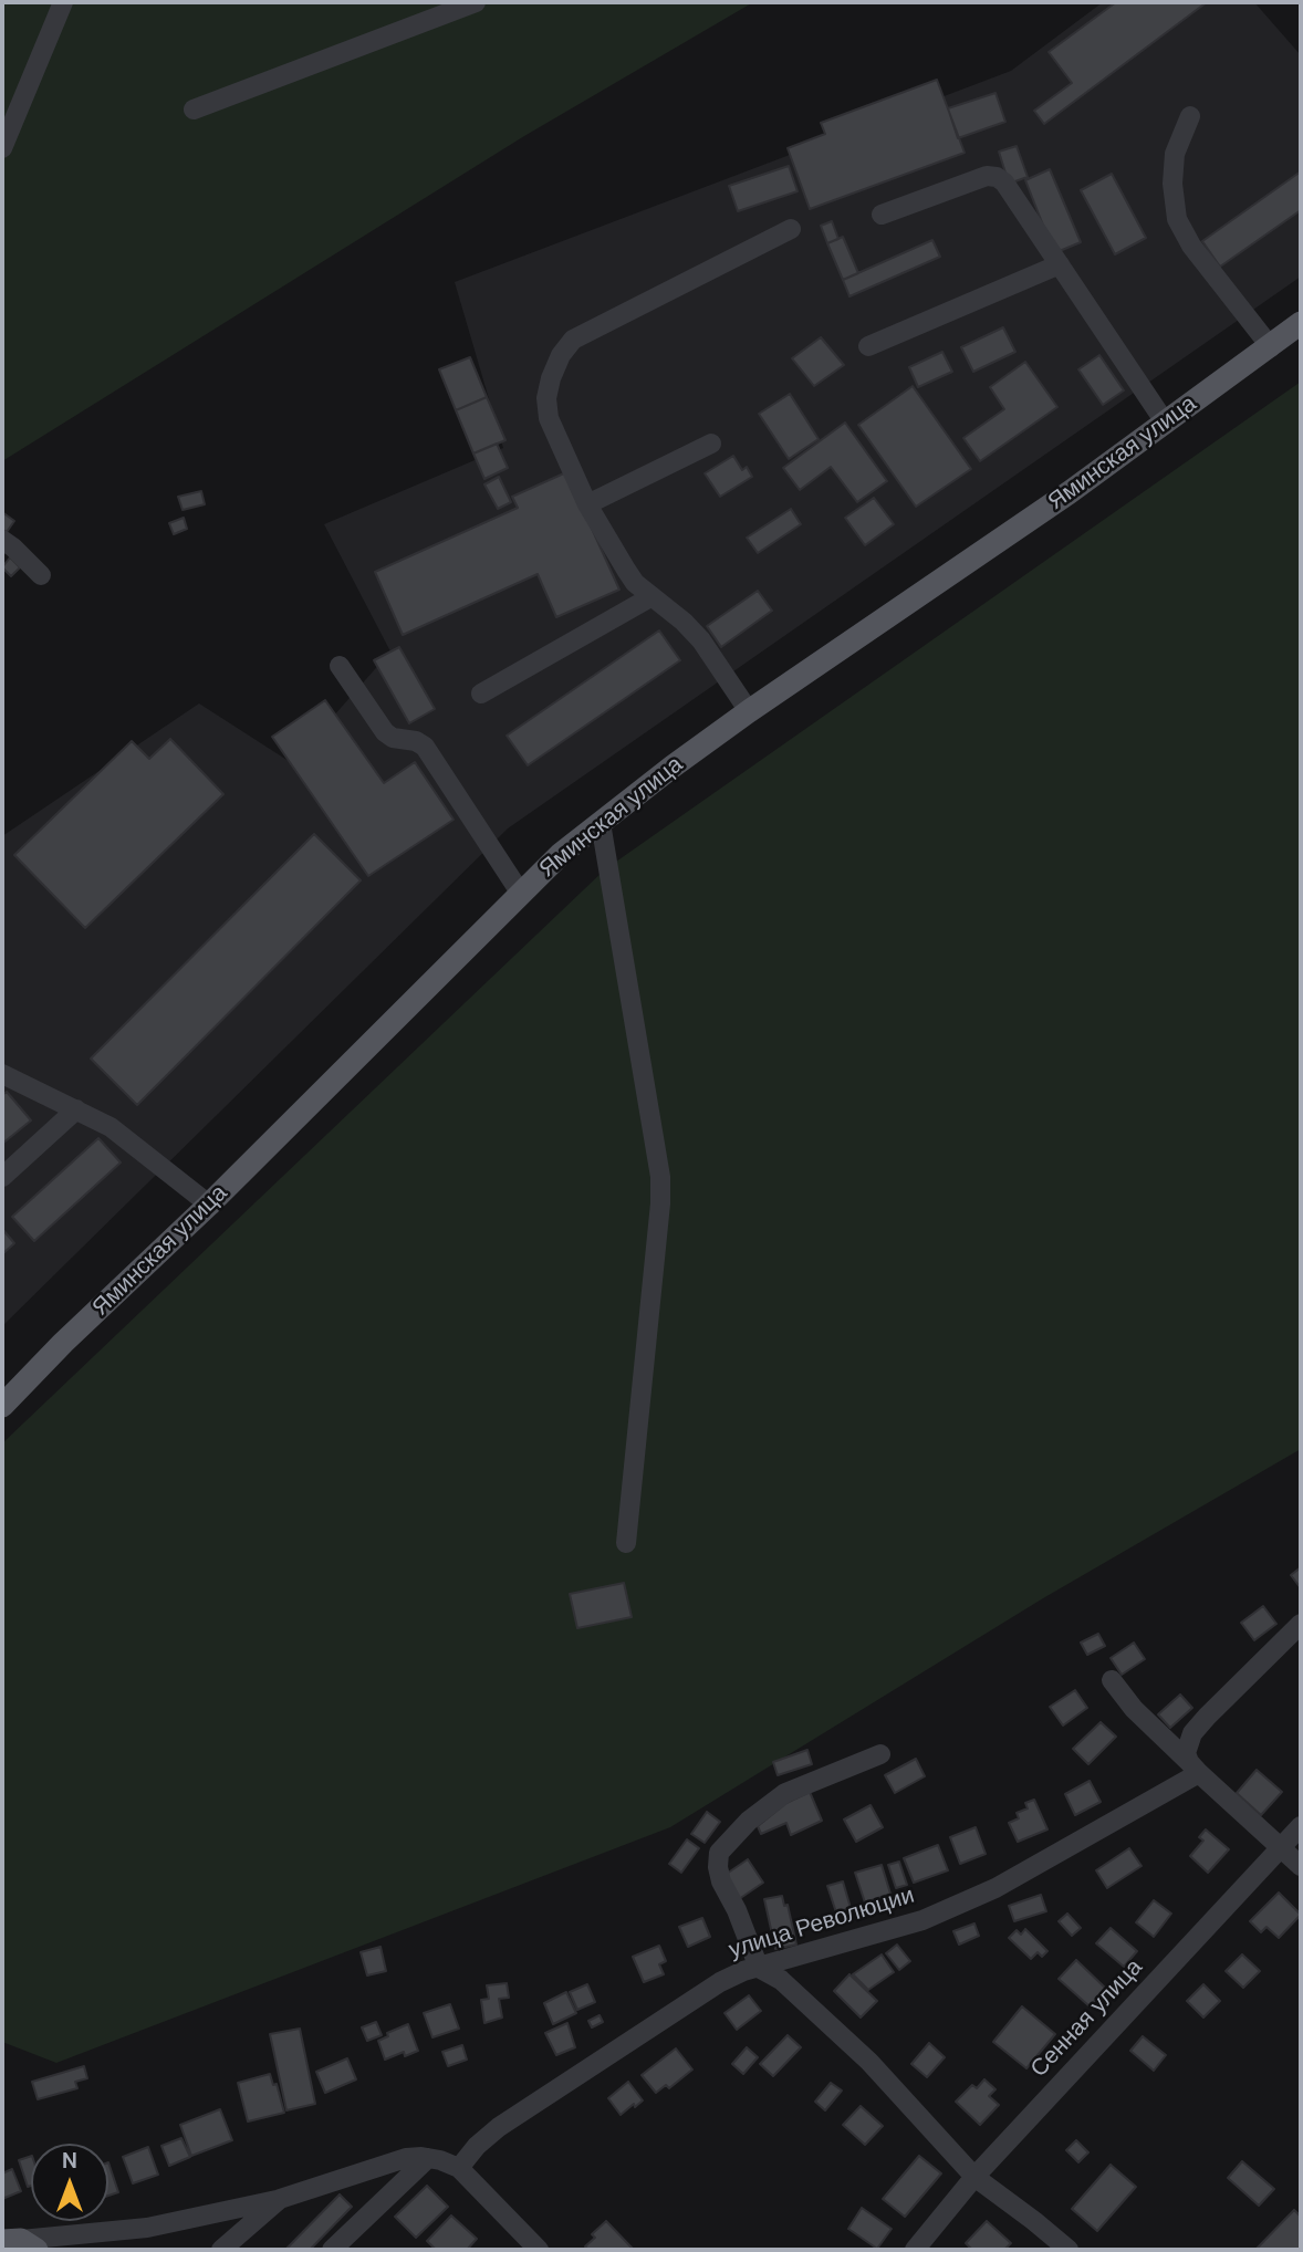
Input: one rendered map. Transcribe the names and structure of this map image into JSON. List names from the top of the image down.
{
  "streets": {
    "main road": ["Яминская улица"],
    "street": ["улица Революции", "Сенная улица"]
  },
  "north": "top"
}
